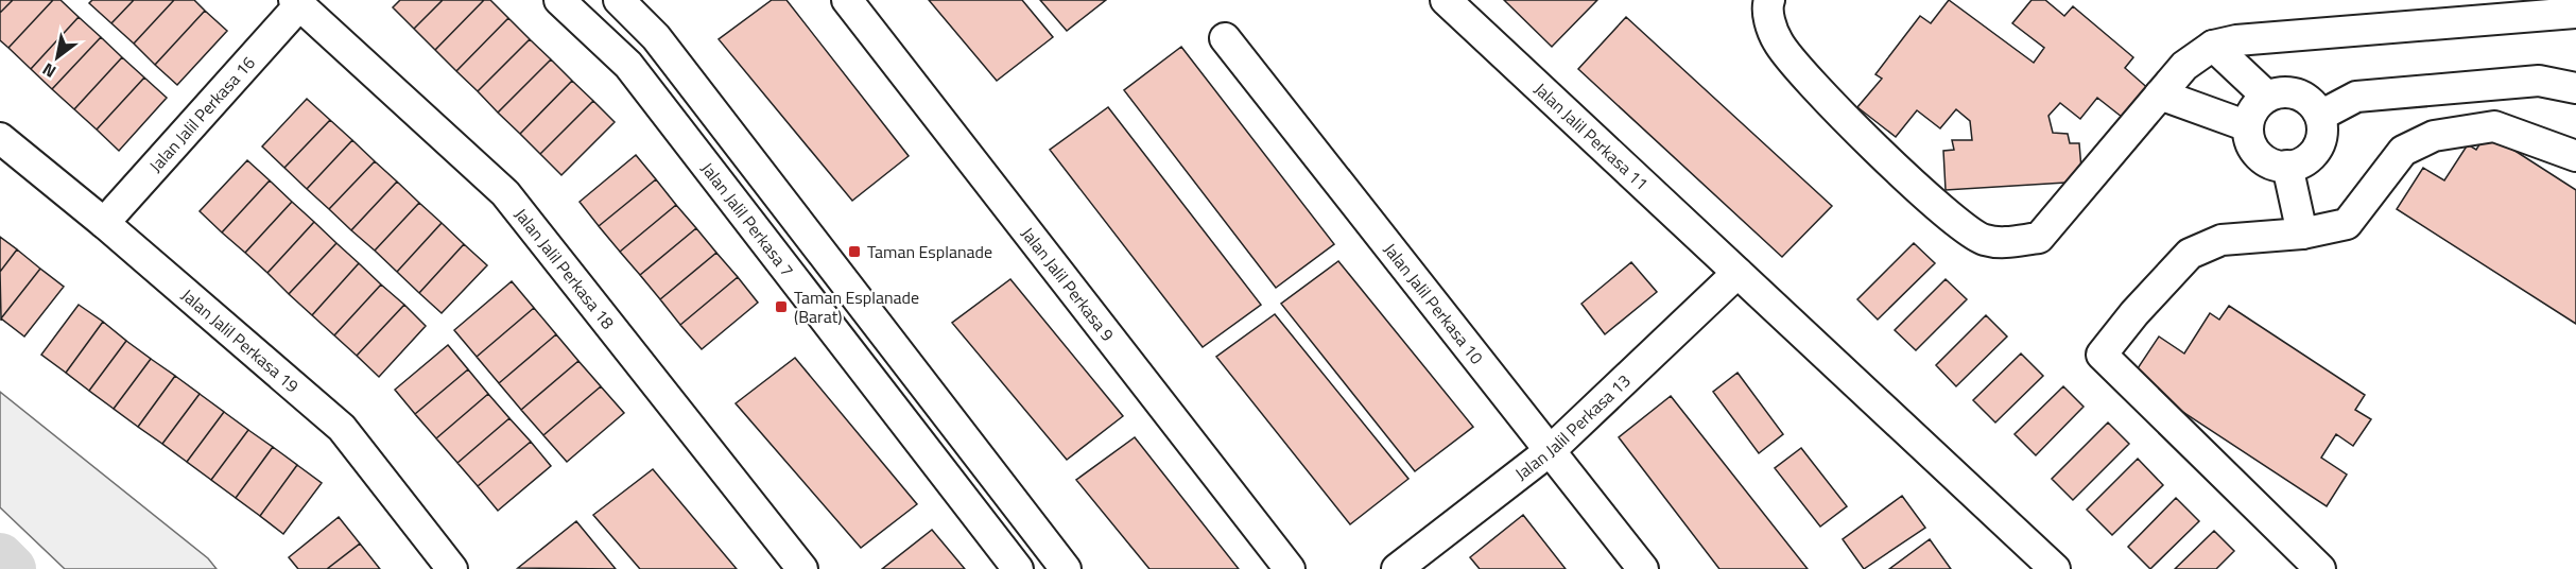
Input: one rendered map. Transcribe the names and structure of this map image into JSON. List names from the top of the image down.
{
  "streets": {
    "street": [
      "Jalan Jalil Perkasa 16",
      "Jalan Jalil Perkasa 11",
      "Jalan Jalil Perkasa 7",
      "Jalan Jalil Perkasa 18",
      "Jalan Jalil Perkasa 9",
      "Jalan Jalil Perkasa 10",
      "Jalan Jalil Perkasa 19",
      "Jalan Jalil Perkasa 13"
    ]
  },
  "crossings": [
    ["Jalan Jalil Perkasa 16", "Jalan Jalil Perkasa 18"],
    ["Jalan Jalil Perkasa 16", "Jalan Jalil Perkasa 19"],
    ["Jalan Jalil Perkasa 11", "Jalan Jalil Perkasa 13"],
    ["Jalan Jalil Perkasa 10", "Jalan Jalil Perkasa 13"]
  ],
  "places": {
    "transit": ["Taman Esplanade", "Taman Esplanade (Barat)"]
  },
  "north": "bottom left"
}
